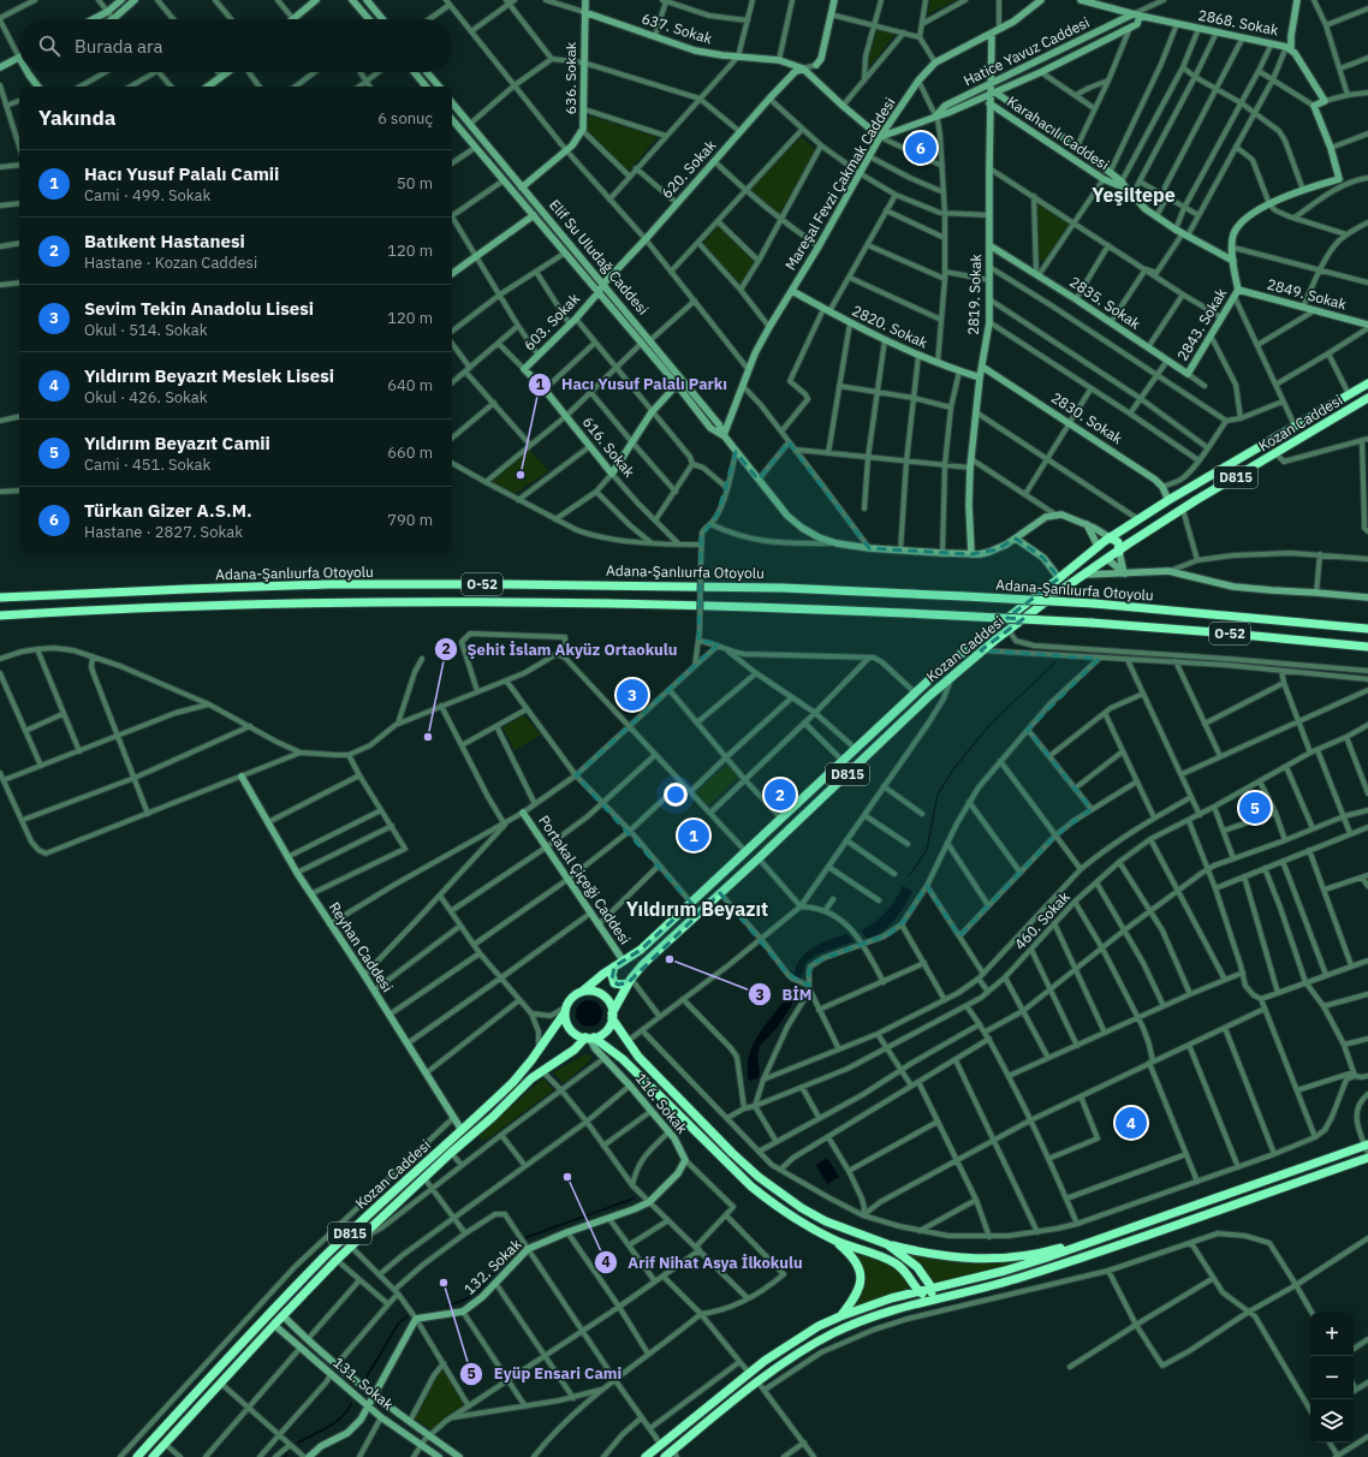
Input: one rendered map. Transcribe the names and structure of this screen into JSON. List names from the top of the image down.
{
  "streets": {
    "highway": [
      "Kozan Caddesi",
      "D815",
      "Adana-Şanlıurfa Otoyolu",
      "O-52"
    ],
    "street": [
      "2868. Sokak",
      "637. Sokak",
      "Hatice Yavuz Caddesi",
      "636. Sokak",
      "Karahacılı Caddesi",
      "620. Sokak",
      "Mareşal Fevzi Çakmak Caddesi",
      "Elif Su Uludağ Caddesi",
      "2819. Sokak",
      "2849. Sokak",
      "2835. Sokak",
      "603. Sokak",
      "2843. Sokak",
      "2820. Sokak",
      "2830. Sokak",
      "616. Sokak",
      "Portakal Çiçeği Caddesi",
      "460. Sokak",
      "Reyhan Caddesi",
      "116. Sokak",
      "132. Sokak",
      "131. Sokak"
    ]
  },
  "crossings": [
    ["2868. Sokak", "Hatice Yavuz Caddesi"],
    ["637. Sokak", "636. Sokak"],
    ["637. Sokak", "620. Sokak"],
    ["Hatice Yavuz Caddesi", "2819. Sokak"],
    ["636. Sokak", "Elif Su Uludağ Caddesi"],
    ["Karahacılı Caddesi", "2819. Sokak"],
    ["620. Sokak", "Elif Su Uludağ Caddesi"],
    ["620. Sokak", "603. Sokak"],
    ["Mareşal Fevzi Çakmak Caddesi", "Elif Su Uludağ Caddesi"],
    ["Mareşal Fevzi Çakmak Caddesi", "2819. Sokak"],
    ["Mareşal Fevzi Çakmak Caddesi", "2820. Sokak"],
    ["Elif Su Uludağ Caddesi", "2819. Sokak"],
    ["Elif Su Uludağ Caddesi", "603. Sokak"],
    ["2819. Sokak", "2835. Sokak"],
    ["2819. Sokak", "2820. Sokak"],
    ["2819. Sokak", "2830. Sokak"],
    ["2849. Sokak", "2843. Sokak"],
    ["2835. Sokak", "2843. Sokak"],
    ["603. Sokak", "616. Sokak"],
    ["2830. Sokak", "Kozan Caddesi"],
    ["Kozan Caddesi", "Portakal Çiçeği Caddesi"],
    ["Kozan Caddesi", "Reyhan Caddesi"],
    ["Kozan Caddesi", "116. Sokak"],
    ["Kozan Caddesi", "131. Sokak"],
    ["116. Sokak", "132. Sokak"]
  ],
  "districts": ["Yeşiltepe", "Yıldırım Beyazıt"],
  "places": [
    "Hacı Yusuf Palalı Parkı",
    "Şehit İslam Akyüz Ortaokulu",
    "BİM",
    "Arif Nihat Asya İlkokulu",
    "Eyüp Ensari Cami"
  ],
  "page": {
    "search": "Burada ara",
    "heading": ["Yakında", "6 sonuç"],
    "pins": [
      "6",
      "3",
      "2",
      "5",
      "1",
      "4"
    ],
    "list": [
      {
        "mark": "1",
        "name": "Hacı Yusuf Palalı Camii",
        "note": "Cami · 499. Sokak",
        "value": "50 m"
      },
      {
        "mark": "2",
        "name": "Batıkent Hastanesi",
        "note": "Hastane · Kozan Caddesi",
        "value": "120 m"
      },
      {
        "mark": "3",
        "name": "Sevim Tekin Anadolu Lisesi",
        "note": "Okul · 514. Sokak",
        "value": "120 m"
      },
      {
        "mark": "4",
        "name": "Yıldırım Beyazıt Meslek Lisesi",
        "note": "Okul · 426. Sokak",
        "value": "640 m"
      },
      {
        "mark": "5",
        "name": "Yıldırım Beyazıt Camii",
        "note": "Cami · 451. Sokak",
        "value": "660 m"
      },
      {
        "mark": "6",
        "name": "Türkan Gizer A.S.M.",
        "note": "Hastane · 2827. Sokak",
        "value": "790 m"
      }
    ],
    "map_buttons": ["+", "−"]
  }
}
